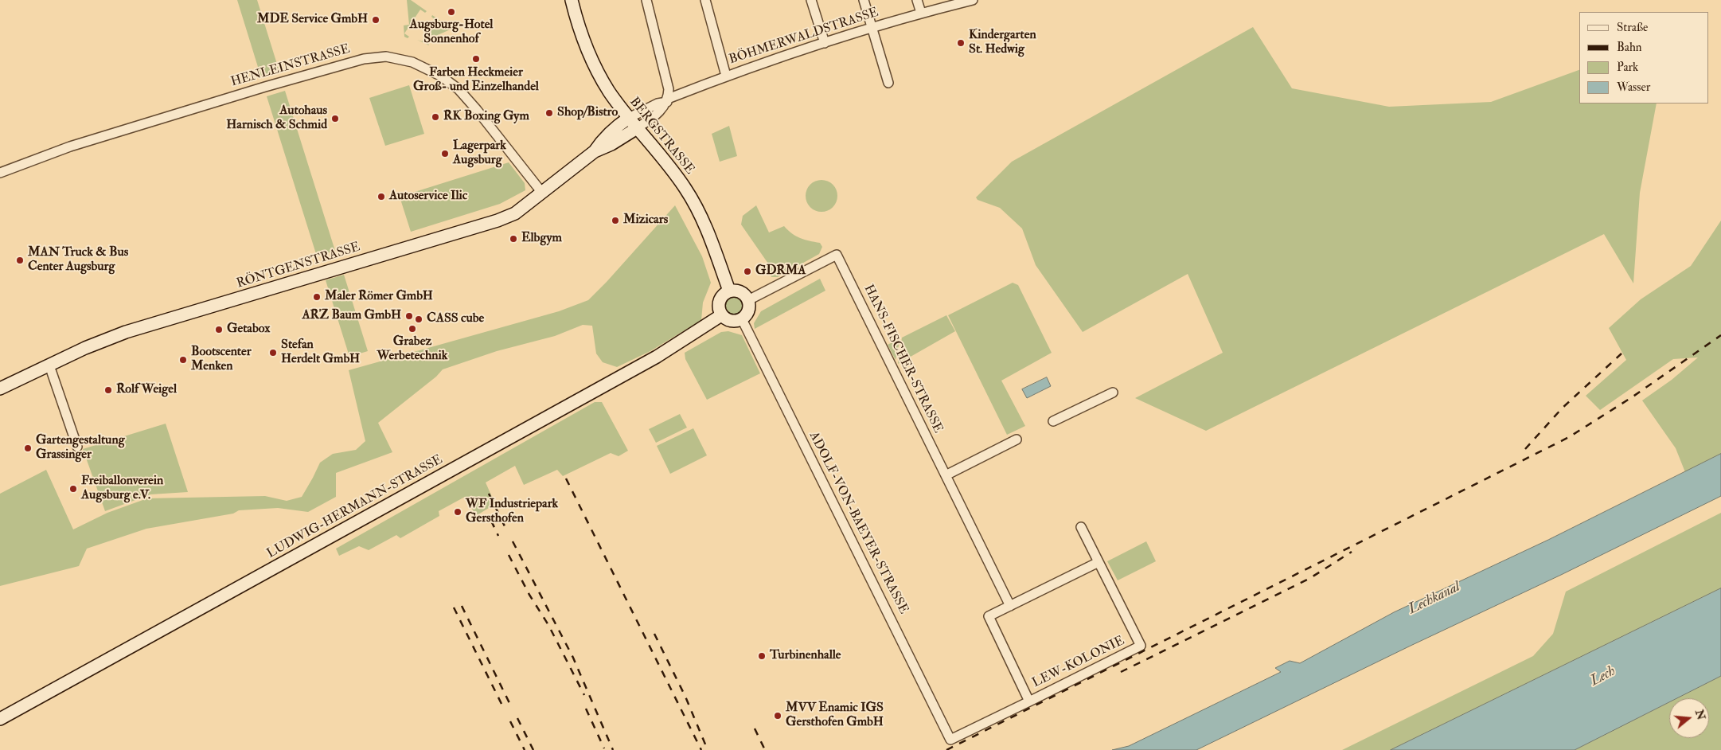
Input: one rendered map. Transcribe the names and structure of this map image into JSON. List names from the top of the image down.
{
  "streets": {
    "street": [
      "BÖHMERWALDSTRASSE",
      "HENLEINSTRASSE",
      "BERGSTRASSE",
      "RÖNTGENSTRASSE",
      "HANS-FISCHER-STRASSE",
      "LUDWIG-HERMANN-STRASSE",
      "ADOLF-VON-BAEYER-STRASSE",
      "LEW-KOLONIE"
    ]
  },
  "crossings": [
    ["BÖHMERWALDSTRASSE", "BERGSTRASSE"],
    ["BÖHMERWALDSTRASSE", "RÖNTGENSTRASSE"],
    ["HENLEINSTRASSE", "RÖNTGENSTRASSE"],
    ["BERGSTRASSE", "RÖNTGENSTRASSE"],
    ["BERGSTRASSE", "HANS-FISCHER-STRASSE"],
    ["BERGSTRASSE", "LUDWIG-HERMANN-STRASSE"],
    ["BERGSTRASSE", "ADOLF-VON-BAEYER-STRASSE"],
    ["HANS-FISCHER-STRASSE", "LUDWIG-HERMANN-STRASSE"],
    ["HANS-FISCHER-STRASSE", "ADOLF-VON-BAEYER-STRASSE"],
    ["HANS-FISCHER-STRASSE", "LEW-KOLONIE"],
    ["LUDWIG-HERMANN-STRASSE", "ADOLF-VON-BAEYER-STRASSE"],
    ["ADOLF-VON-BAEYER-STRASSE", "LEW-KOLONIE"]
  ],
  "water": ["Lechkanal", "Lech"],
  "places": [
    "Augsburg-Hotel Sonnenhof",
    "MDE Service GmbH",
    "Kindergarten St. Hedwig",
    "Farben Heckmeier Groß- und Einzelhandel",
    "Shop/Bistro",
    "RK Boxing Gym",
    "Autohaus Harnisch & Schmid",
    "Lagerpark Augsburg",
    "Autoservice Ilic",
    "Mizicars",
    "Elbgym",
    "MAN Truck & Bus Center Augsburg",
    "GDRMA",
    "Maler Römer GmbH",
    "ARZ Baum GmbH",
    "CASS cube",
    "Grabez Werbetechnik",
    "Getabox",
    "Stefan Herdelt GmbH",
    "Bootscenter Menken",
    "Rolf Weigel",
    "Gartengestaltung Grassinger",
    "Freiballonverein Augsburg e.V.",
    "WF Industriepark Gersthofen",
    "Turbinenhalle",
    "MVV Enamic IGS Gersthofen GmbH"
  ],
  "legend": [
    "Straße",
    "Bahn",
    "Park",
    "Wasser"
  ],
  "north": "right"
}
